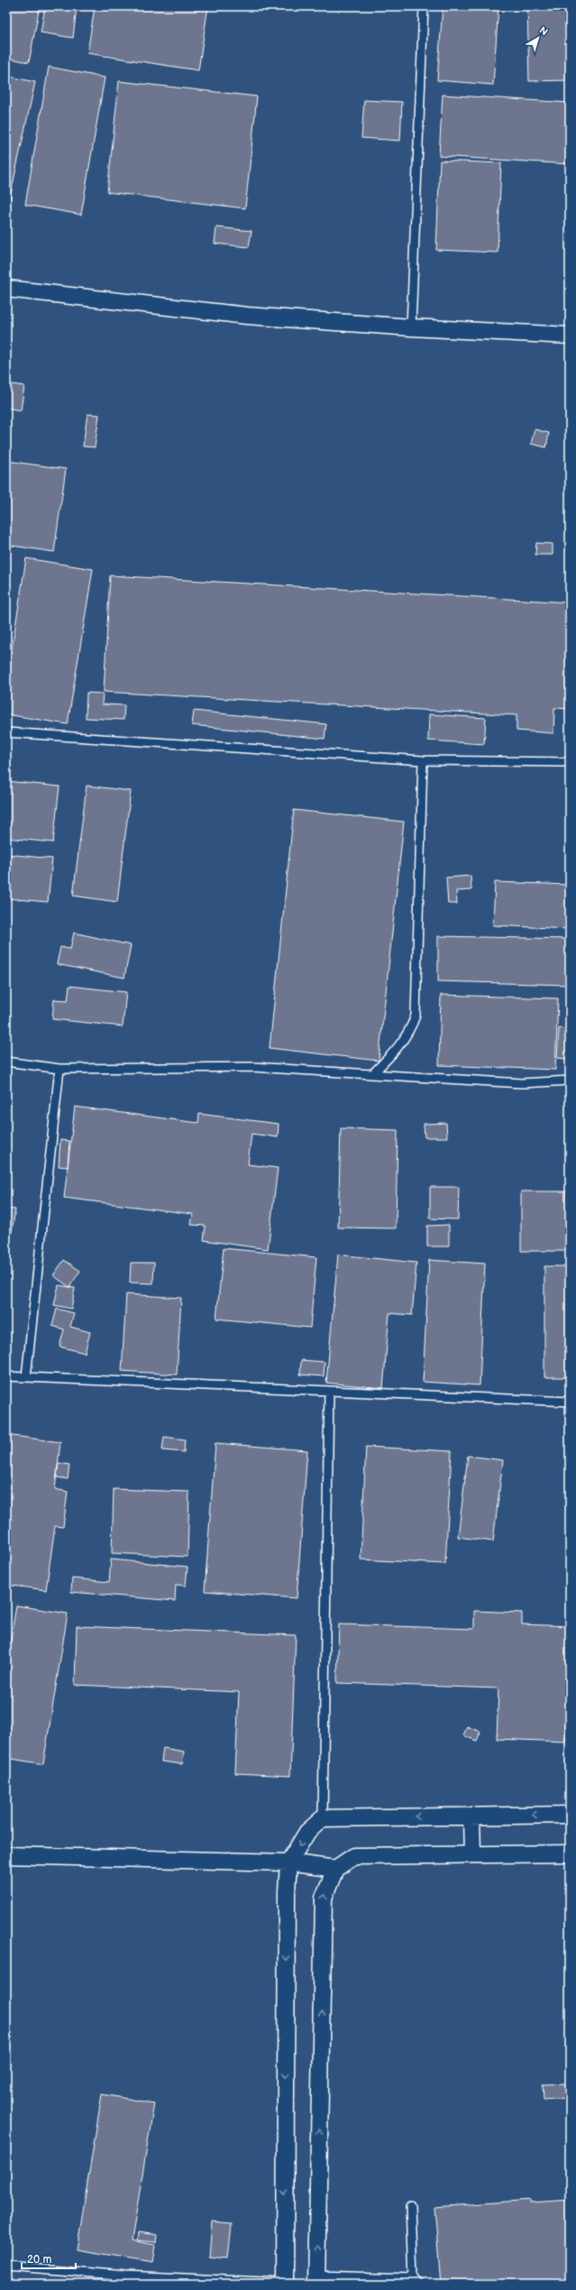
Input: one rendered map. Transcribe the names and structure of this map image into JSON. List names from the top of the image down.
{
  "scale_bar": "20 m",
  "north": "top right"
}
